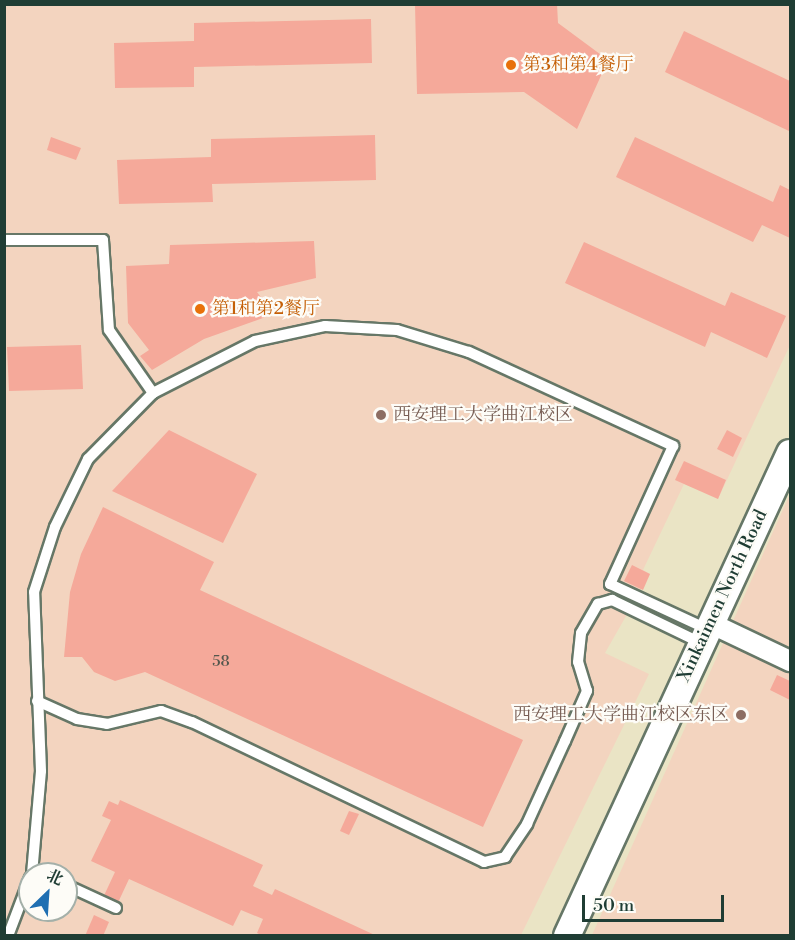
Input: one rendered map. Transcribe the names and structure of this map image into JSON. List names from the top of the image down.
{
  "streets": {
    "street": ["Xinkaimen North Road"]
  },
  "places": [
    "第3和第4餐厅",
    "第1和第2餐厅",
    "西安理工大学曲江校区",
    "西安理工大学曲江校区东区"
  ],
  "house_numbers": ["58"],
  "scale_bar": "50 m",
  "north": "top right"
}
